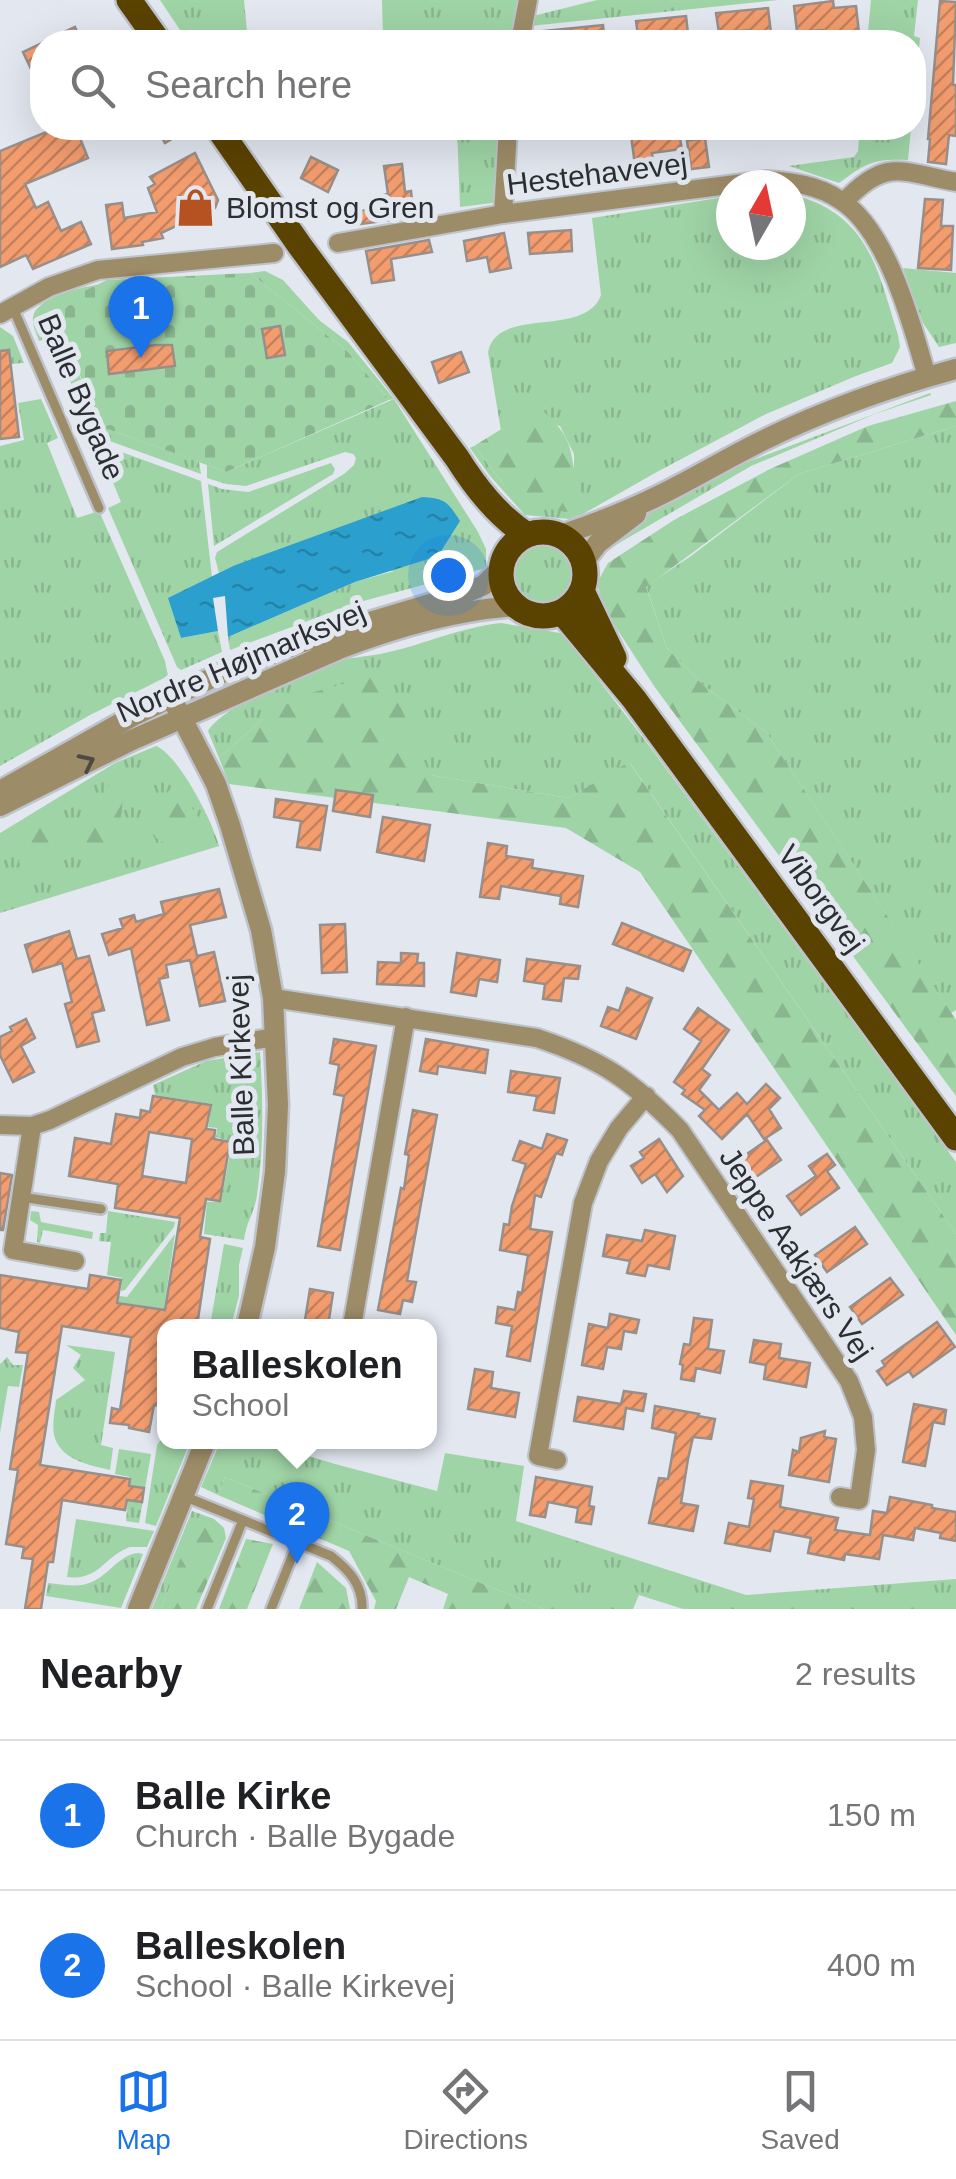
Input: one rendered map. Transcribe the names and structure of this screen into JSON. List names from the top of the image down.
{
  "streets": {
    "main road": ["Viborgvej"],
    "street": [
      "Hestehavevej",
      "Balle Bygade",
      "Nordre Højmarksvej",
      "Balle Kirkevej",
      "Jeppe Aakjærs Vej"
    ]
  },
  "crossings": [
    ["Nordre Højmarksvej", "Viborgvej"],
    ["Nordre Højmarksvej", "Balle Kirkevej"],
    ["Balle Kirkevej", "Jeppe Aakjærs Vej"]
  ],
  "places": {
    "shop": ["Blomst og Gren"]
  },
  "north": "top",
  "page": {
    "search": "Search here",
    "pins": ["1", "2"],
    "popup": ["Balleskolen", "School"],
    "heading": ["Nearby", "2 results"],
    "list": [
      {
        "mark": "1",
        "name": "Balle Kirke",
        "note": "Church · Balle Bygade",
        "value": "150 m"
      },
      {
        "mark": "2",
        "name": "Balleskolen",
        "note": "School · Balle Kirkevej",
        "value": "400 m"
      }
    ],
    "nav": ["Map", "Directions", "Saved"]
  }
}
